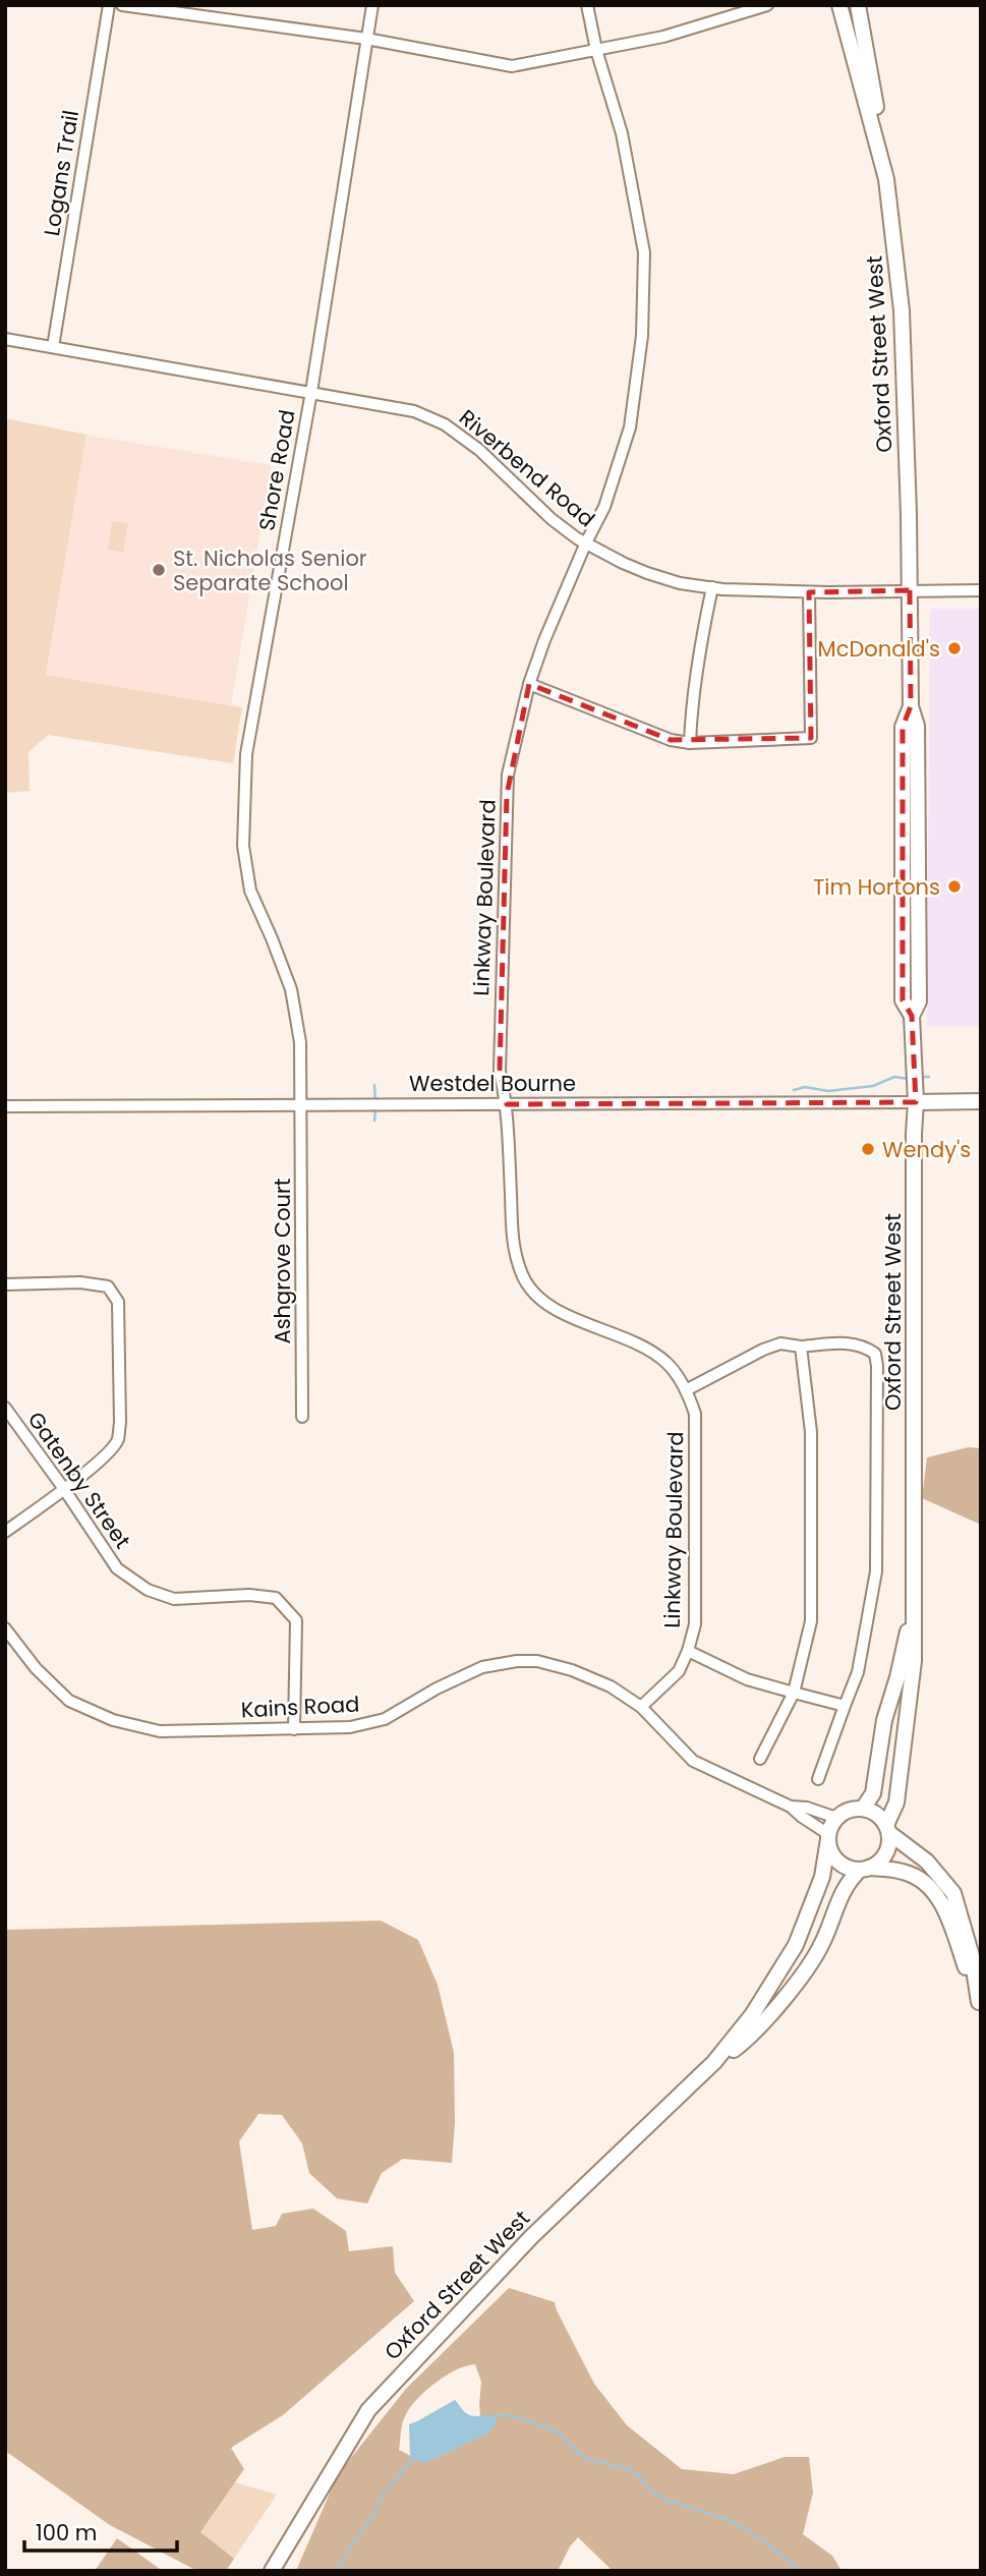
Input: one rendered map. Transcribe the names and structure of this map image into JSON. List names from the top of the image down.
{
  "streets": {
    "main road": ["Oxford Street West", "Westdel Bourne"],
    "street": [
      "Logans Trail",
      "Riverbend Road",
      "Shore Road",
      "Linkway Boulevard",
      "Ashgrove Court",
      "Gatenby Street",
      "Kains Road"
    ]
  },
  "crossings": [
    ["Logans Trail", "Riverbend Road"],
    ["Oxford Street West", "Riverbend Road"],
    ["Oxford Street West", "Westdel Bourne"],
    ["Oxford Street West", "Kains Road"],
    ["Riverbend Road", "Shore Road"],
    ["Riverbend Road", "Linkway Boulevard"],
    ["Shore Road", "Westdel Bourne"],
    ["Shore Road", "Ashgrove Court"],
    ["Linkway Boulevard", "Westdel Bourne"],
    ["Linkway Boulevard", "Kains Road"],
    ["Westdel Bourne", "Ashgrove Court"],
    ["Gatenby Street", "Kains Road"]
  ],
  "places": [
    "St. Nicholas Senior Separate School",
    "McDonald's",
    "Tim Hortons",
    "Wendy's"
  ],
  "scale_bar": "100 m"
}
